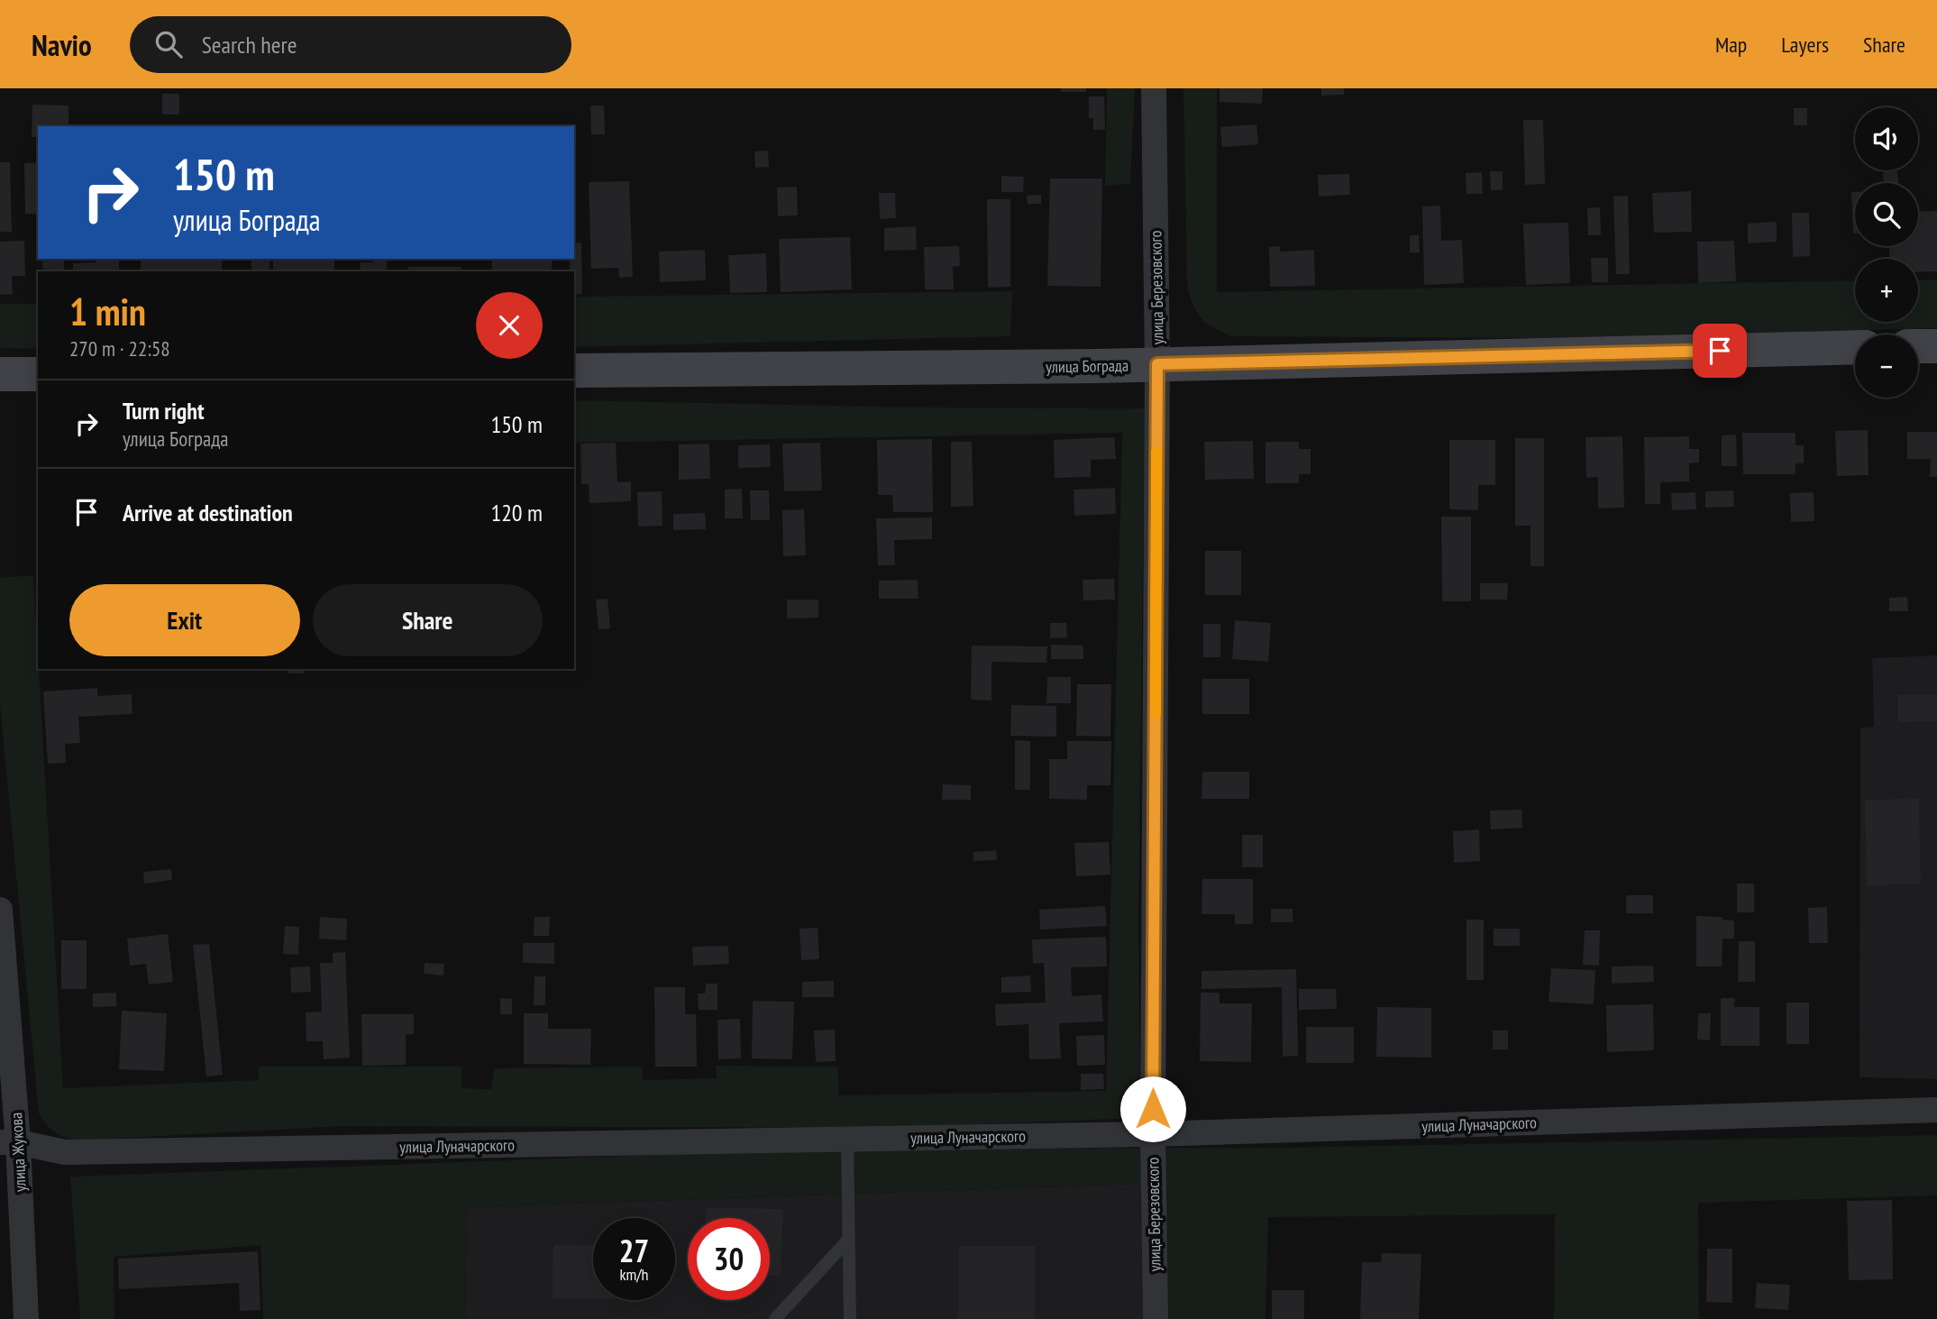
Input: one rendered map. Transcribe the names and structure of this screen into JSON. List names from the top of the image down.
{
  "streets": {
    "street": [
      "улица Березовского",
      "улица Бограда",
      "улица Луначарского",
      "улица Жукова"
    ]
  },
  "crossings": [
    ["улица Березовского", "улица Бограда"],
    ["улица Березовского", "улица Луначарского"],
    ["улица Луначарского", "улица Жукова"]
  ],
  "page": {
    "header": "Navio",
    "search": "Search here",
    "nav": ["Map", "Layers", "Share"],
    "map_buttons": ["+", "−"],
    "turn": ["150 m", "улица Бограда"],
    "heading": ["1 min", "270 m · 22:58"],
    "list": [
      {
        "name": "Turn right",
        "note": "улица Бограда",
        "value": "150 m"
      },
      {
        "name": "Arrive at destination",
        "value": "120 m"
      }
    ],
    "buttons": ["Exit", "Share"],
    "speed": "27 km/h",
    "limit": "30"
  }
}
